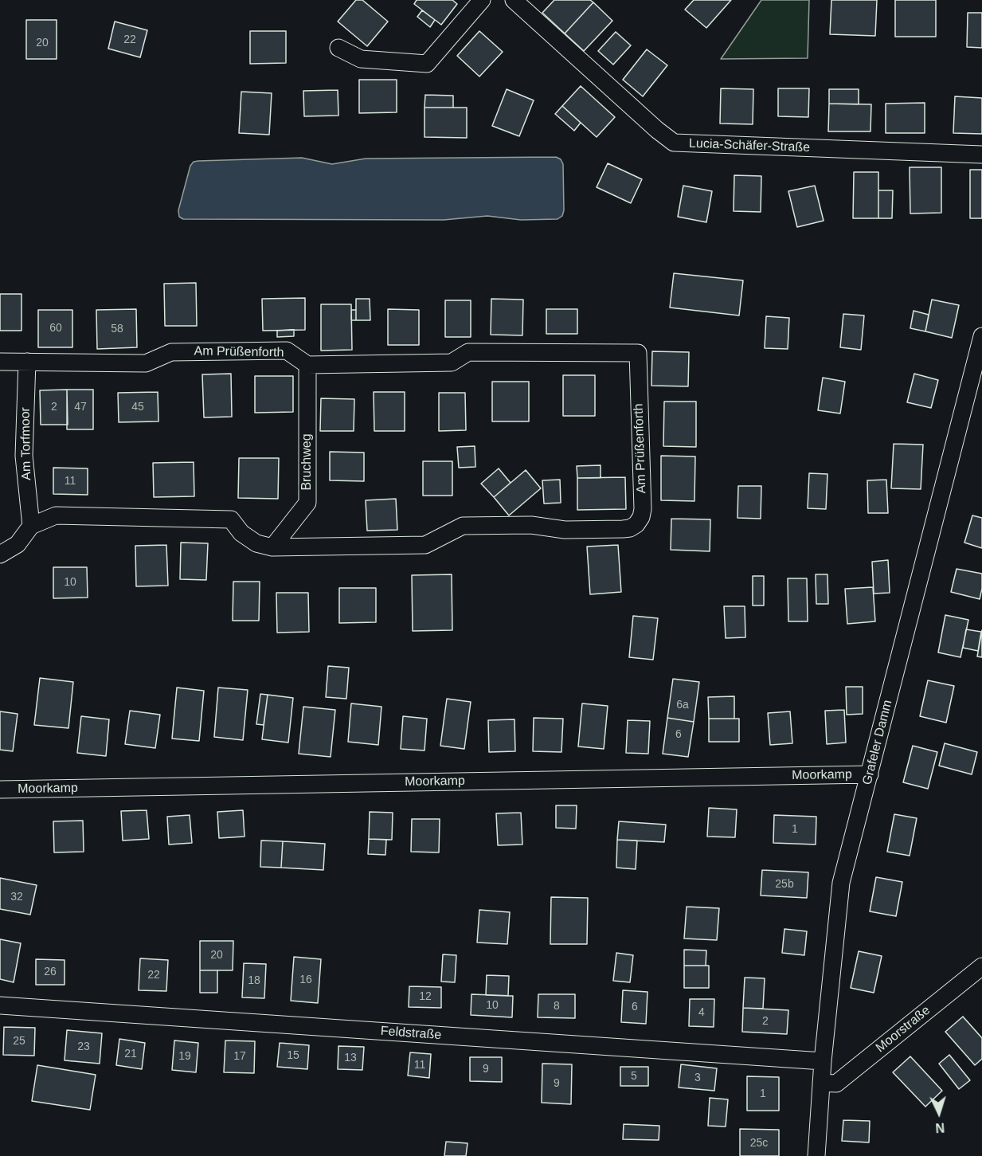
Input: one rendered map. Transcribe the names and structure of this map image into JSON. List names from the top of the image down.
{
  "streets": {
    "street": [
      "Lucia-Schäfer-Straße",
      "Am Prüßenforth",
      "Am Torfmoor",
      "Bruchweg",
      "Grafeler Damm",
      "Moorkamp",
      "Moorstraße",
      "Feldstraße"
    ]
  },
  "crossings": [
    ["Am Prüßenforth", "Am Torfmoor"],
    ["Am Prüßenforth", "Bruchweg"],
    ["Grafeler Damm", "Moorkamp"],
    ["Grafeler Damm", "Moorstraße"],
    ["Grafeler Damm", "Feldstraße"]
  ],
  "house_numbers": [
    "22",
    "20",
    "60",
    "58",
    "2",
    "47",
    "45",
    "11",
    "10",
    "6a",
    "6",
    "1",
    "25b",
    "32",
    "20",
    "26",
    "22",
    "16",
    "18",
    "12",
    "10",
    "8",
    "6",
    "4",
    "2",
    "25",
    "23",
    "21",
    "15",
    "19",
    "17",
    "13",
    "11",
    "9",
    "5",
    "3",
    "9",
    "1",
    "25c"
  ],
  "north": "bottom"
}
